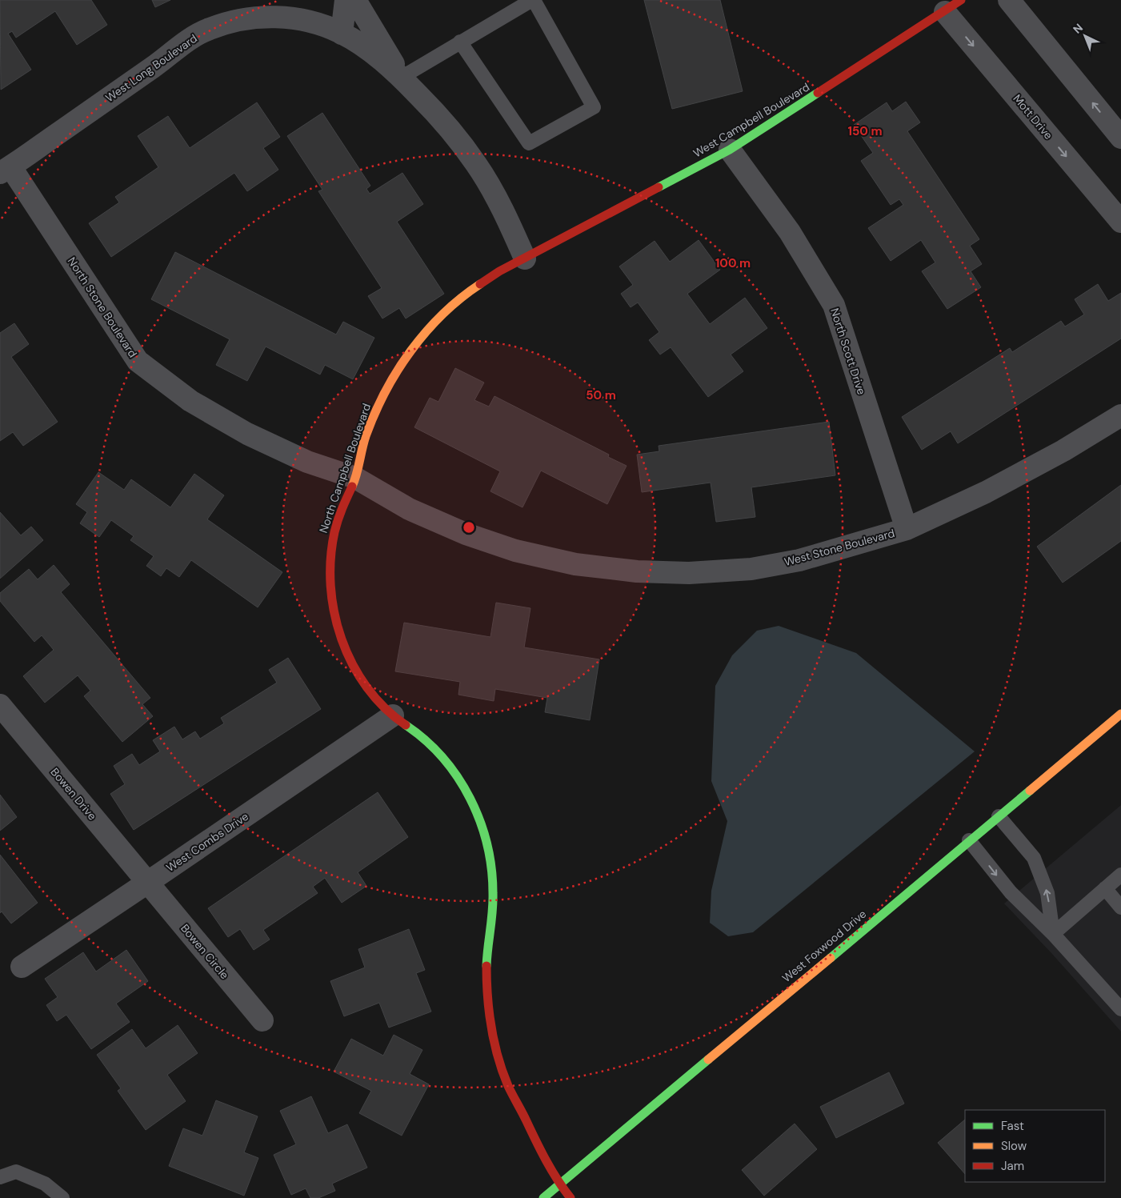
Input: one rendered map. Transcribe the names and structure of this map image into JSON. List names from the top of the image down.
{
  "streets": {
    "street": [
      "West Long Boulevard",
      "Mott Drive",
      "West Campbell Boulevard",
      "North Stone Boulevard",
      "North Scott Drive",
      "North Campbell Boulevard",
      "West Stone Boulevard",
      "Bowen Drive",
      "West Combs Drive",
      "West Foxwood Drive",
      "Bowen Circle"
    ]
  },
  "crossings": [
    ["West Long Boulevard", "North Stone Boulevard"],
    ["Mott Drive", "West Campbell Boulevard"],
    ["West Campbell Boulevard", "North Scott Drive"],
    ["West Campbell Boulevard", "North Campbell Boulevard"],
    ["North Stone Boulevard", "North Campbell Boulevard"],
    ["North Stone Boulevard", "West Stone Boulevard"],
    ["North Scott Drive", "West Stone Boulevard"],
    ["North Campbell Boulevard", "West Stone Boulevard"],
    ["North Campbell Boulevard", "West Combs Drive"],
    ["North Campbell Boulevard", "West Foxwood Drive"],
    ["Bowen Drive", "West Combs Drive"],
    ["Bowen Drive", "Bowen Circle"],
    ["West Combs Drive", "Bowen Circle"]
  ],
  "legend": ["Fast", "Slow", "Jam"],
  "north": "top left",
  "rings": ["150 m", "100 m", "50 m"]
}
